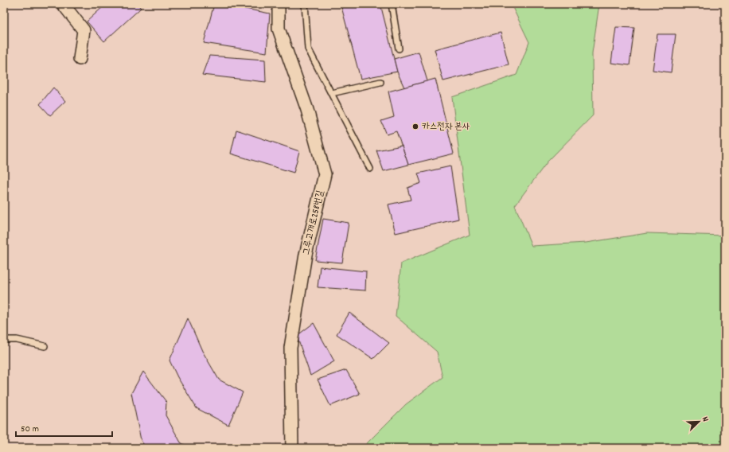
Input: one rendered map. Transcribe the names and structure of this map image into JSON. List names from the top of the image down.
{
  "streets": {
    "street": ["그루고개로258번길"]
  },
  "places": ["카스전자 본사"],
  "scale_bar": "50 m",
  "north": "top right"
}
